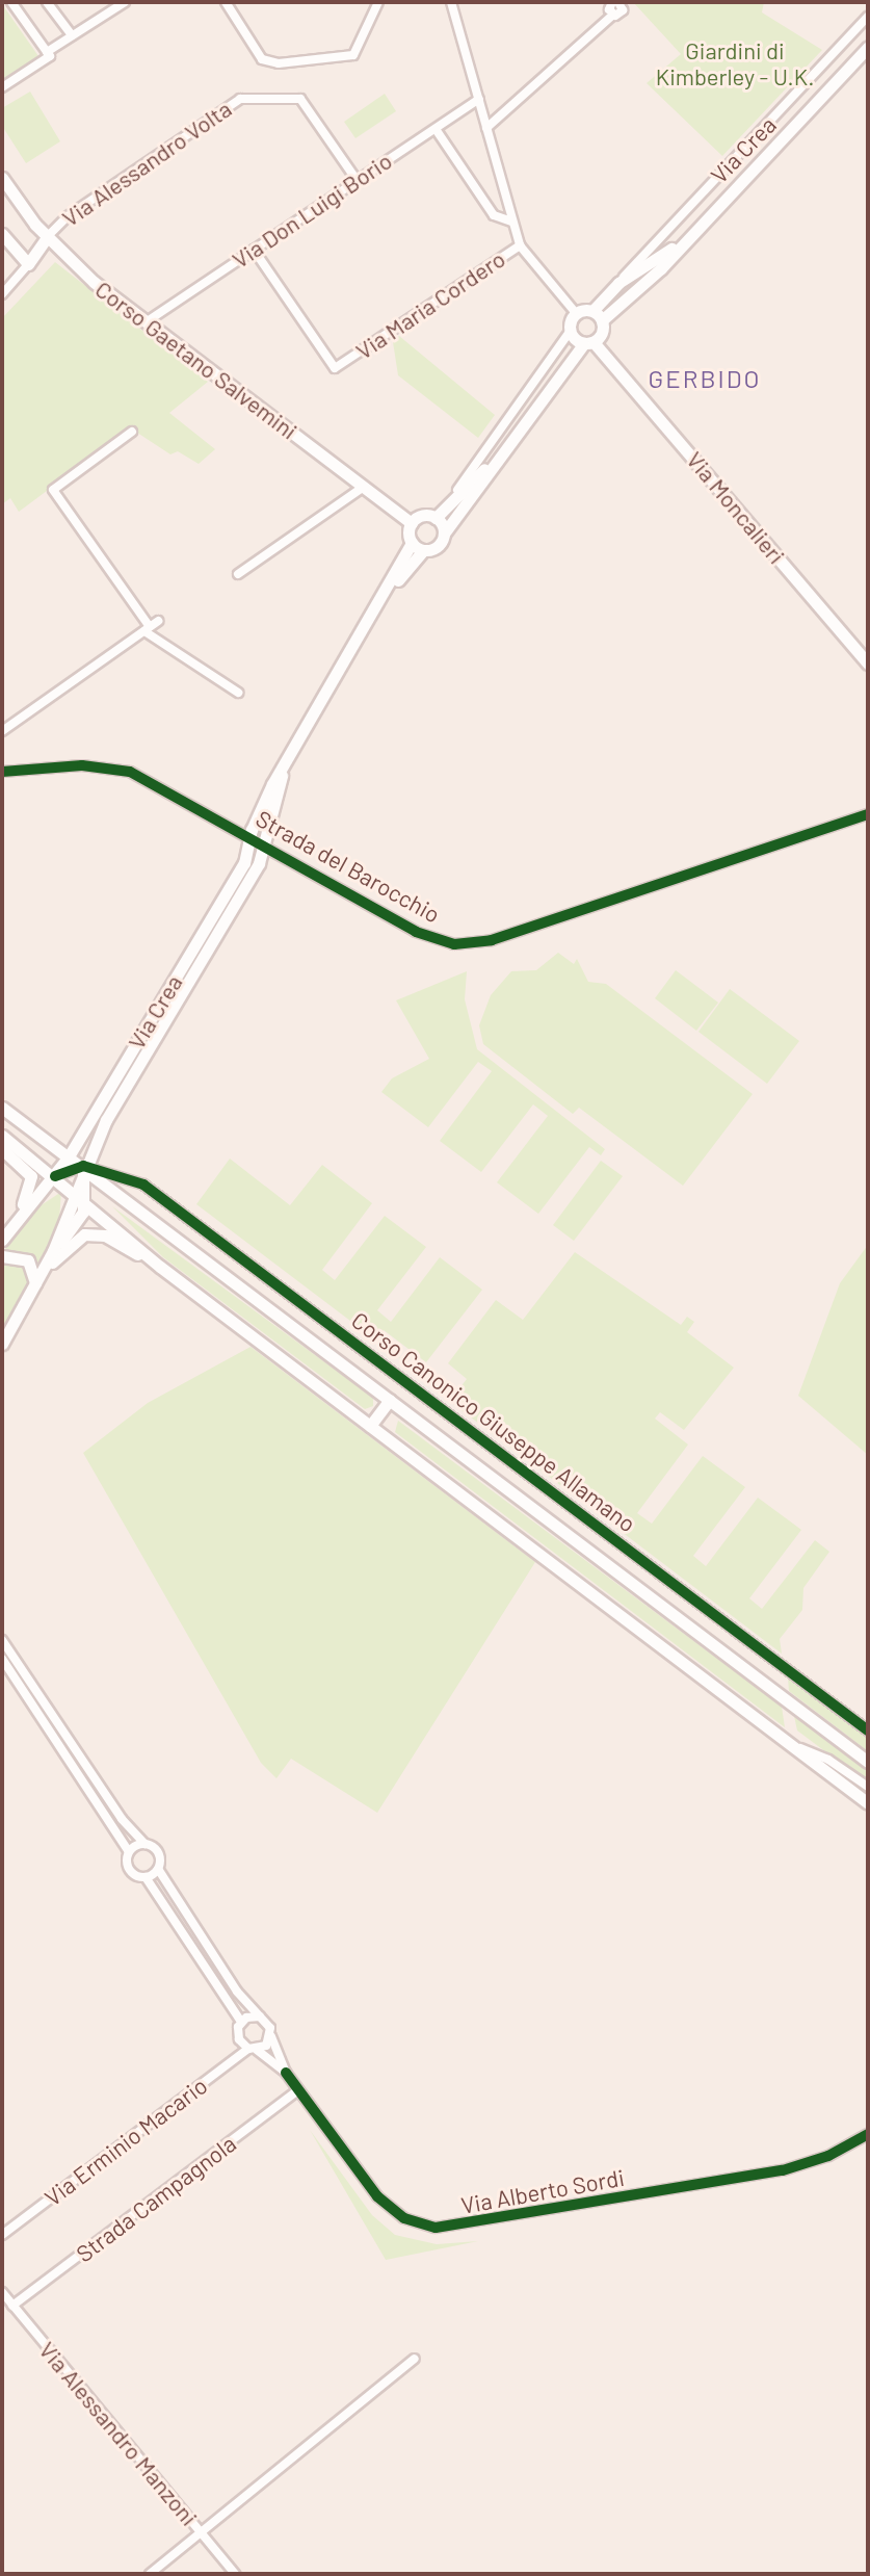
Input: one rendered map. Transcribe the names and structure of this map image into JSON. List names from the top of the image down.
{
  "streets": {
    "street": [
      "Via Crea",
      "Via Alessandro Volta",
      "Via Don Luigi Borio",
      "Via Maria Cordero",
      "Corso Gaetano Salvemini",
      "Via Moncalieri",
      "Strada del Barocchio",
      "Corso Canonico Giuseppe Allamano",
      "Via Erminio Macario",
      "Via Alberto Sordi",
      "Strada Campagnola",
      "Via Alessandro Manzoni"
    ]
  },
  "crossings": [
    ["Via Crea", "Corso Gaetano Salvemini"],
    ["Via Crea", "Strada del Barocchio"],
    ["Via Crea", "Corso Canonico Giuseppe Allamano"],
    ["Via Alessandro Volta", "Via Don Luigi Borio"],
    ["Via Alessandro Volta", "Corso Gaetano Salvemini"],
    ["Via Don Luigi Borio", "Via Maria Cordero"],
    ["Via Don Luigi Borio", "Corso Gaetano Salvemini"],
    ["Via Erminio Macario", "Via Alberto Sordi"],
    ["Via Alberto Sordi", "Strada Campagnola"],
    ["Strada Campagnola", "Via Alessandro Manzoni"]
  ],
  "districts": ["GERBIDO"],
  "parks": ["Giardini di Kimberley - U.K."]
}
